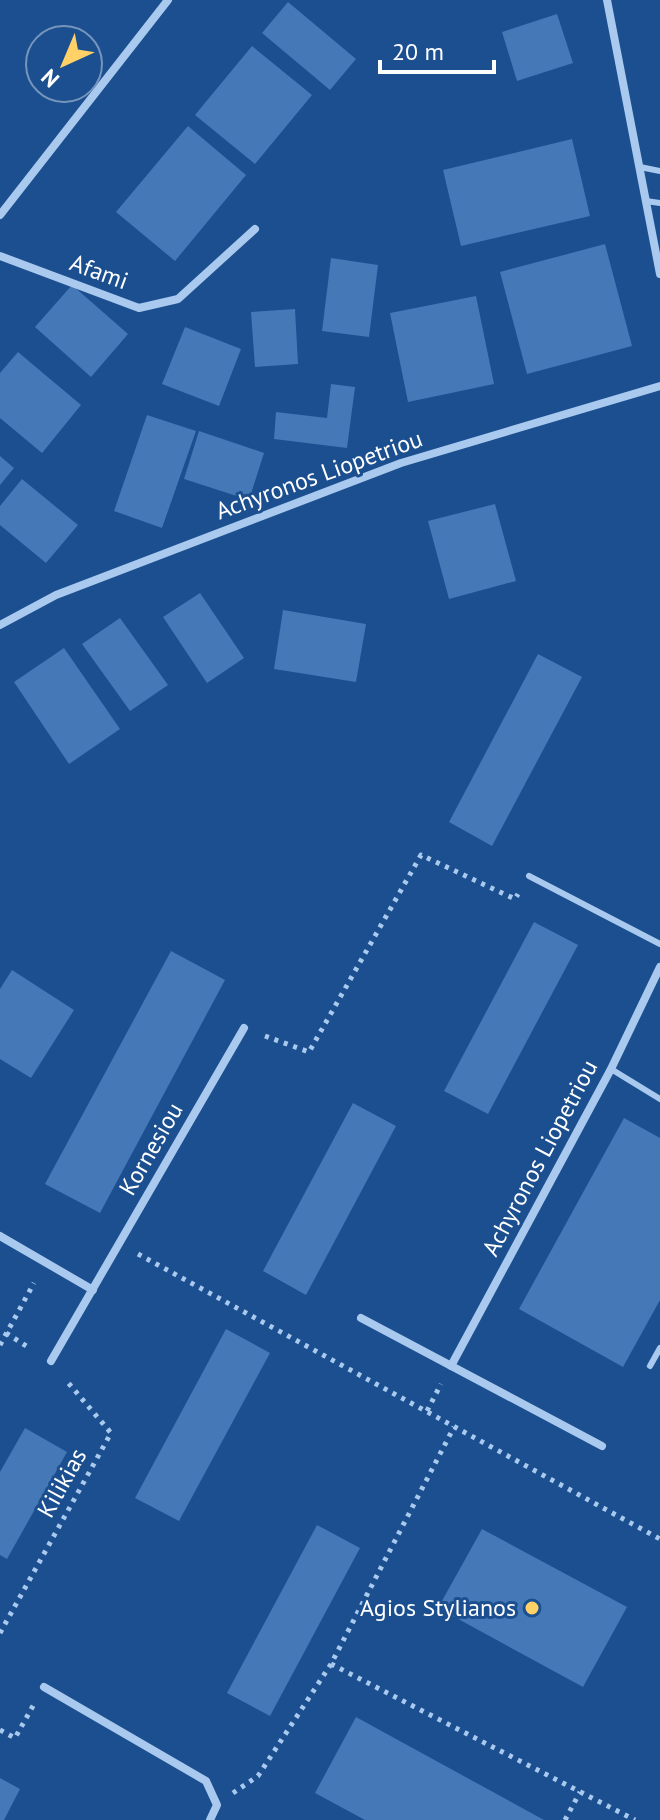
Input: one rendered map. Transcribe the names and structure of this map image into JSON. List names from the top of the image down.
{
  "streets": {
    "street": ["Afami", "Achyronos Liopetriou", "Kornesiou"],
    "path": ["Kilikias"]
  },
  "crossings": [
    ["Kornesiou", "Kilikias"]
  ],
  "places": ["Agios Stylianos"],
  "scale_bar": "20 m",
  "north": "bottom left"
}
